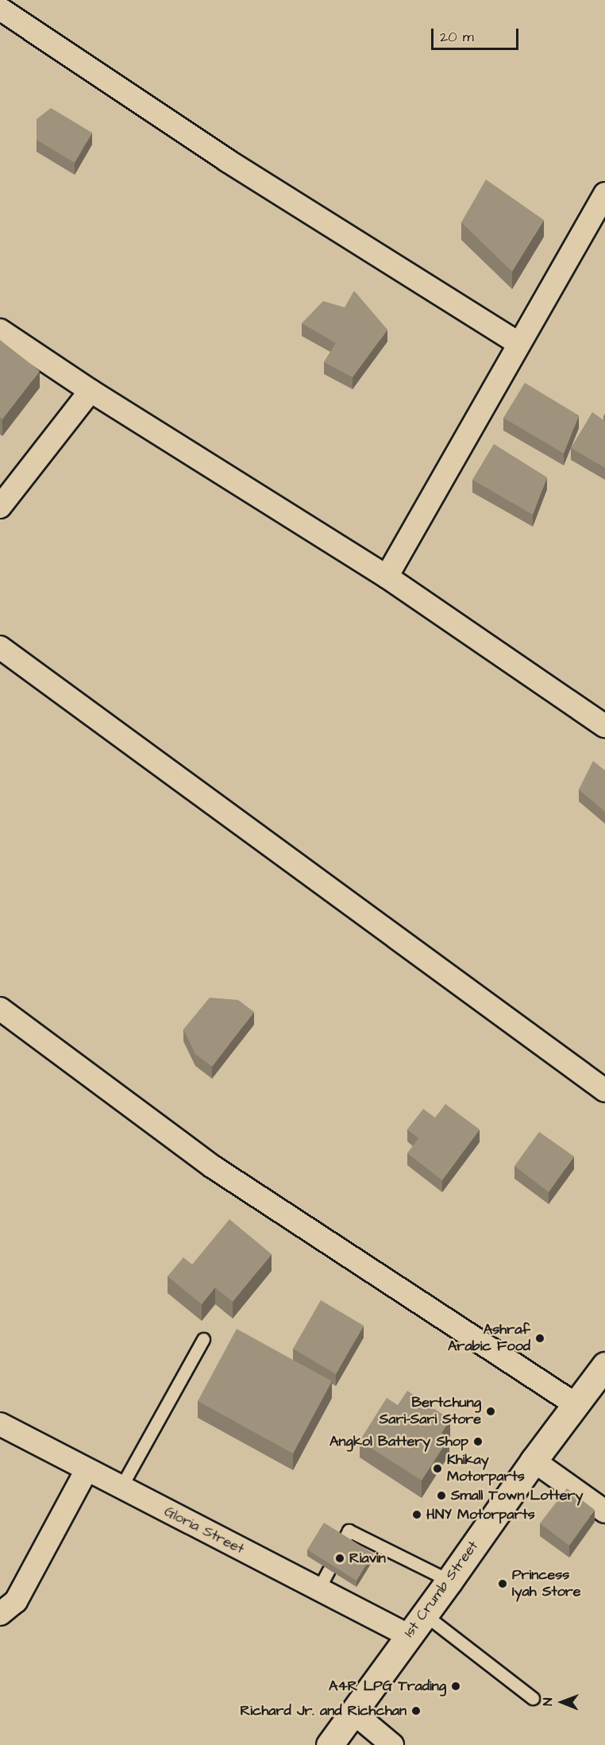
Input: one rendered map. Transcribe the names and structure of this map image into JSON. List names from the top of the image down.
{
  "streets": {
    "main road": ["1st Crumb Street"],
    "street": ["Gloria Street"]
  },
  "crossings": [
    ["Gloria Street", "1st Crumb Street"]
  ],
  "places": [
    "Ashraf Arabic Food",
    "Bertchung Sari-Sari Store",
    "Angkol Battery Shop",
    "Khikay Motorparts",
    "Small Town Lottery",
    "HNY Motorparts",
    "Riavin",
    "Princess Iyah Store",
    "A4R LPG Trading",
    "Richard Jr. and Richchan"
  ],
  "scale_bar": "20 m",
  "north": "left"
}
